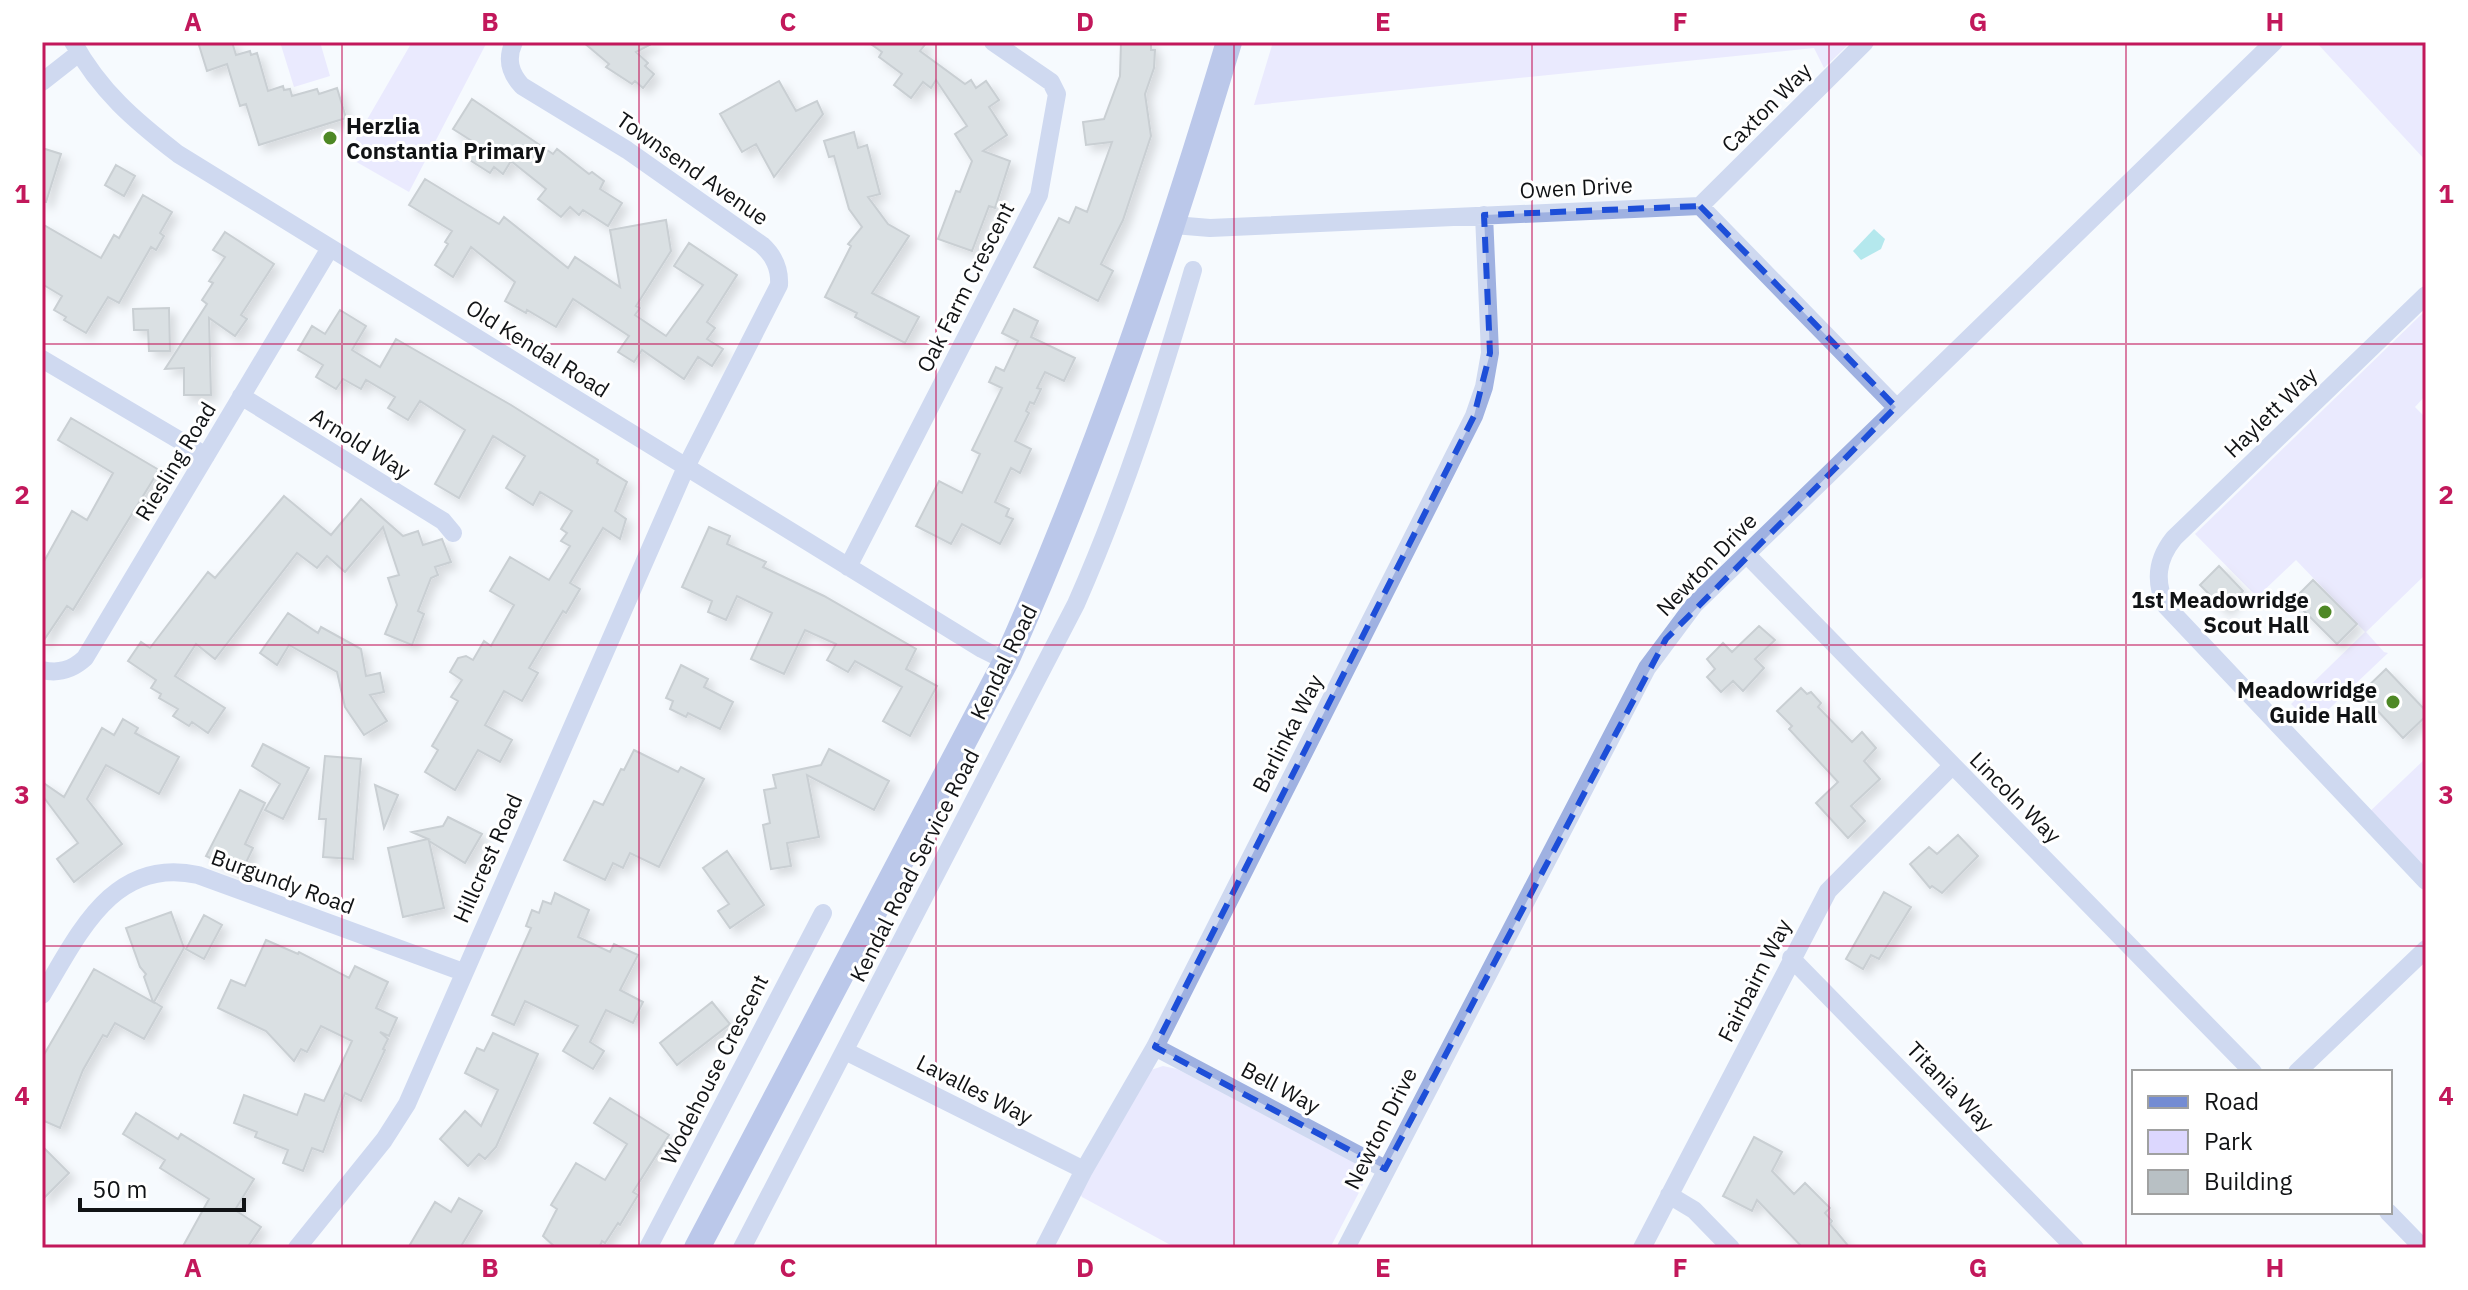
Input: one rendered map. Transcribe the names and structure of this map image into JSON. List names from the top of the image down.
{
  "streets": {
    "main road": ["Kendal Road"],
    "street": [
      "Caxton Way",
      "Townsend Avenue",
      "Owen Drive",
      "Oak Farm Crescent",
      "Old Kendal Road",
      "Haylett Way",
      "Arnold Way",
      "Riesling Road",
      "Newton Drive",
      "Barlinka Way",
      "Lincoln Way",
      "Hillcrest Road",
      "Kendal Road Service Road",
      "Burgundy Road",
      "Fairbairn Way",
      "Wodehouse Crescent",
      "Titania Way",
      "Bell Way",
      "Lavalles Way"
    ]
  },
  "crossings": [
    ["Caxton Way", "Owen Drive"],
    ["Townsend Avenue", "Old Kendal Road"],
    ["Townsend Avenue", "Hillcrest Road"],
    ["Owen Drive", "Kendal Road"],
    ["Owen Drive", "Barlinka Way"],
    ["Oak Farm Crescent", "Old Kendal Road"],
    ["Old Kendal Road", "Riesling Road"],
    ["Old Kendal Road", "Kendal Road"],
    ["Old Kendal Road", "Hillcrest Road"],
    ["Arnold Way", "Riesling Road"],
    ["Newton Drive", "Lincoln Way"],
    ["Newton Drive", "Bell Way"],
    ["Barlinka Way", "Bell Way"],
    ["Barlinka Way", "Lavalles Way"],
    ["Lincoln Way", "Fairbairn Way"],
    ["Hillcrest Road", "Burgundy Road"],
    ["Kendal Road Service Road", "Lavalles Way"],
    ["Fairbairn Way", "Titania Way"]
  ],
  "places": ["Herzlia Constantia Primary", "1st Meadowridge Scout Hall", "Meadowridge Guide Hall"],
  "legend": ["Road", "Park", "Building"],
  "scale_bar": "50 m",
  "grid": {
    "columns": [
      "A",
      "B",
      "C",
      "D",
      "E",
      "F",
      "G",
      "H"
    ],
    "rows": [
      "1",
      "2",
      "3",
      "4"
    ]
  }
}
